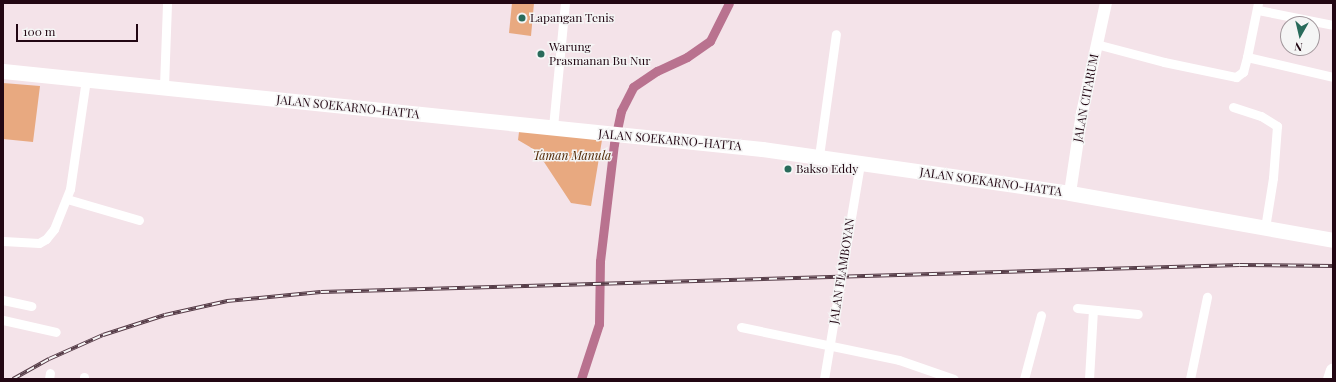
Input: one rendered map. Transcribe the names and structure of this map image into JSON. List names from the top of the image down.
{
  "streets": {
    "main road": ["JALAN SOEKARNO-HATTA"],
    "street": ["JALAN CITARUM", "JALAN FLAMBOYAN"]
  },
  "crossings": [
    ["JALAN CITARUM", "JALAN SOEKARNO-HATTA"],
    ["JALAN SOEKARNO-HATTA", "JALAN FLAMBOYAN"]
  ],
  "parks": ["Taman Manula"],
  "places": ["Lapangan Tenis", "Warung Prasmanan Bu Nur", "Bakso Eddy"],
  "scale_bar": "100 m",
  "north": "bottom"
}
